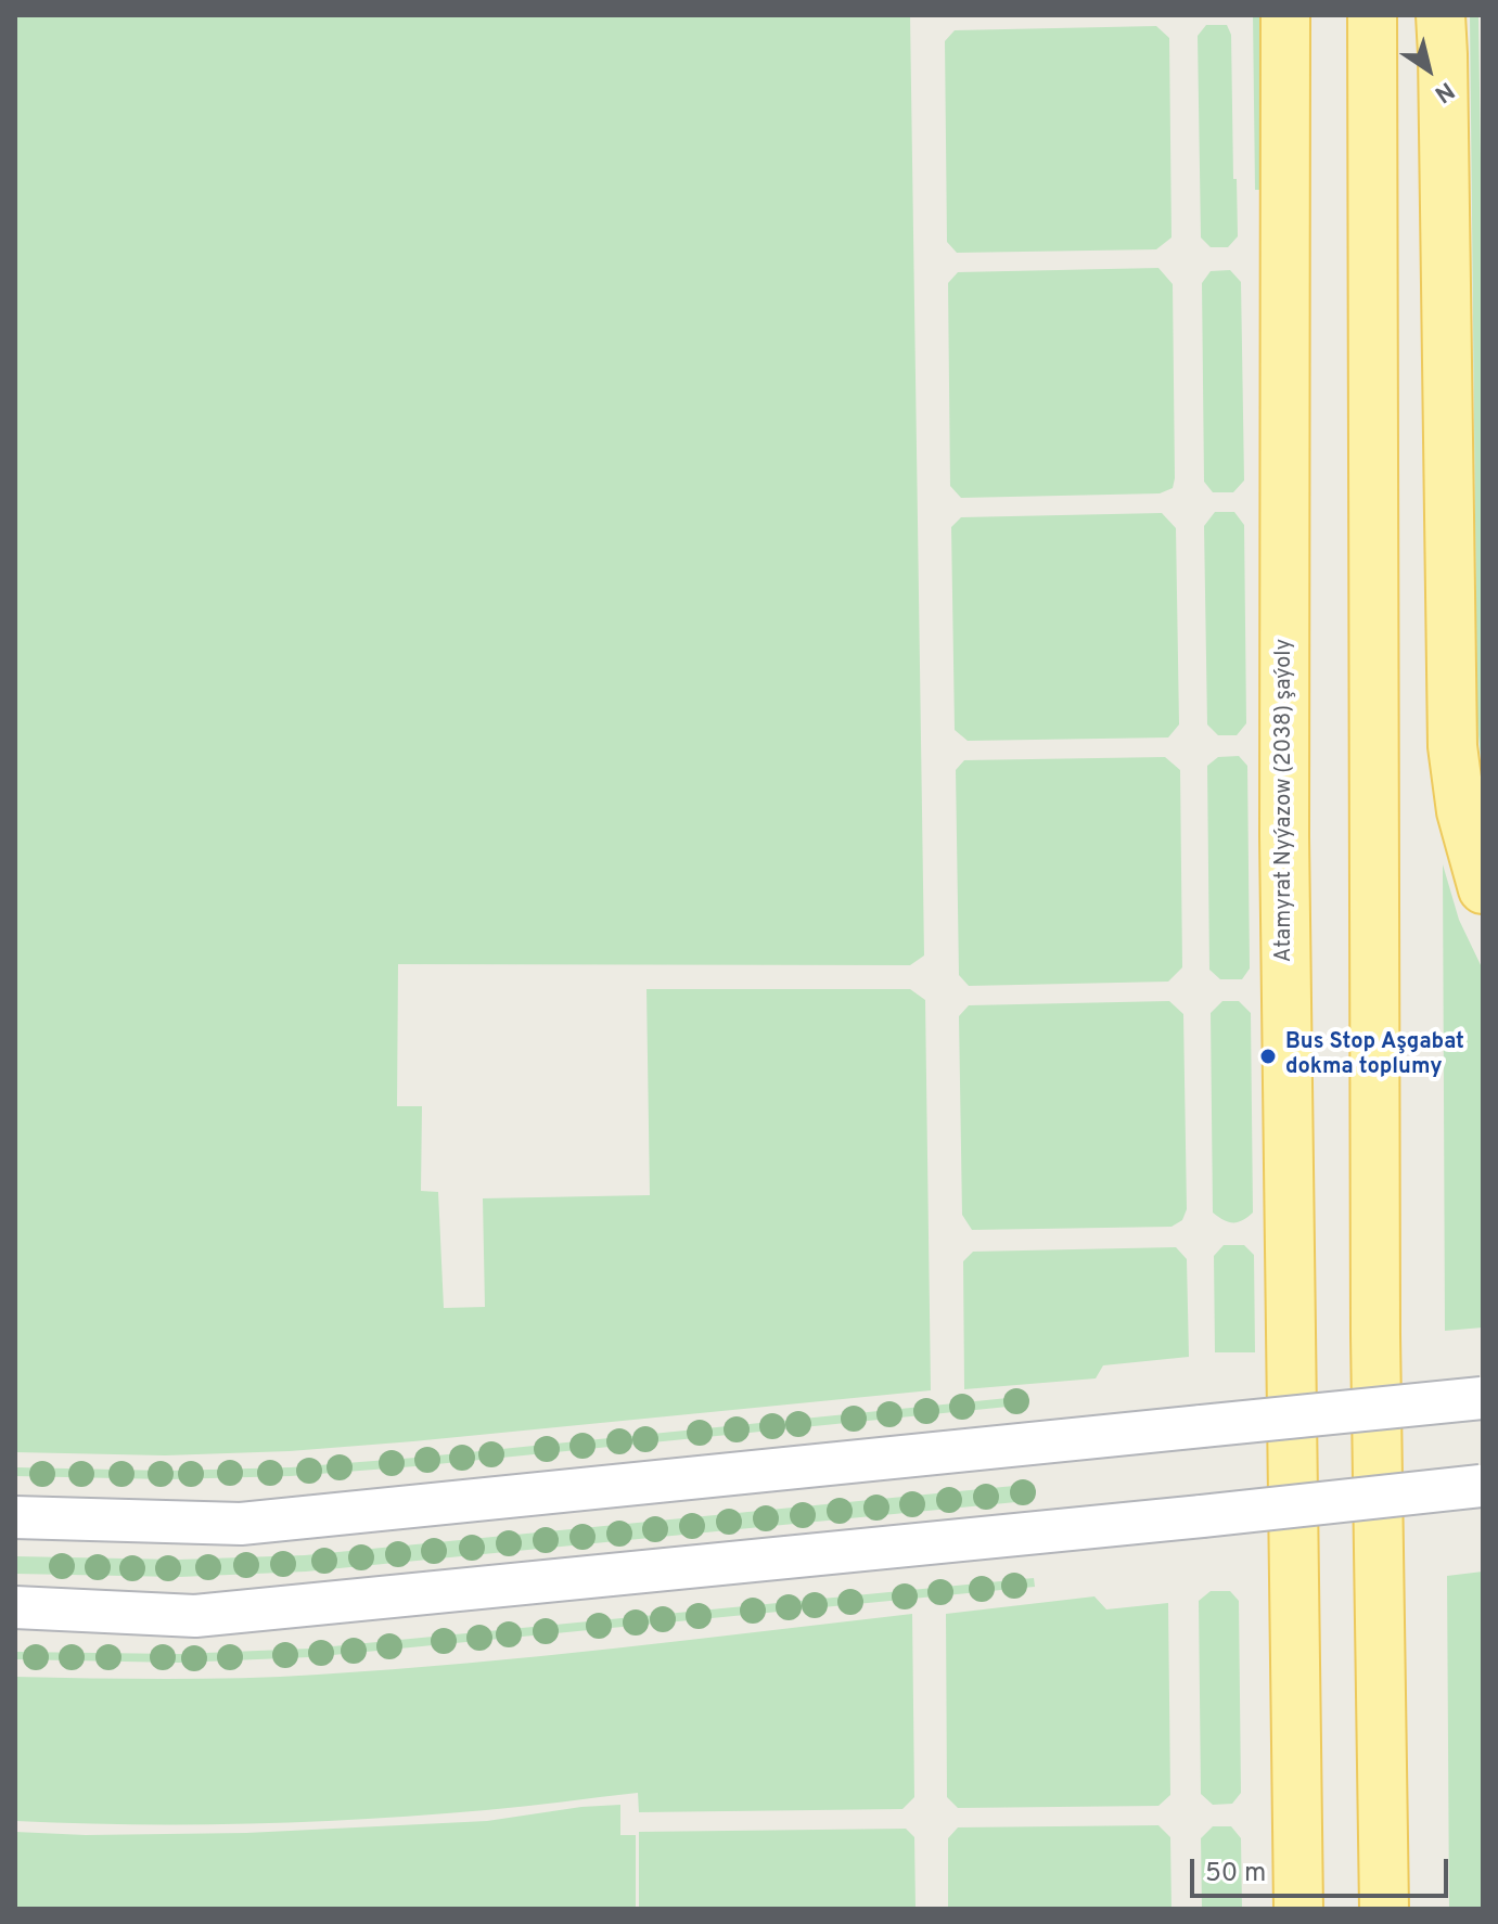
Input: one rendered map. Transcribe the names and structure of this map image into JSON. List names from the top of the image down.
{
  "streets": {
    "main road": ["Atamyrat Nyýazow (2038) şaýoly"]
  },
  "places": ["Bus Stop Aşgabat dokma toplumy"],
  "scale_bar": "50 m",
  "north": "bottom right"
}
